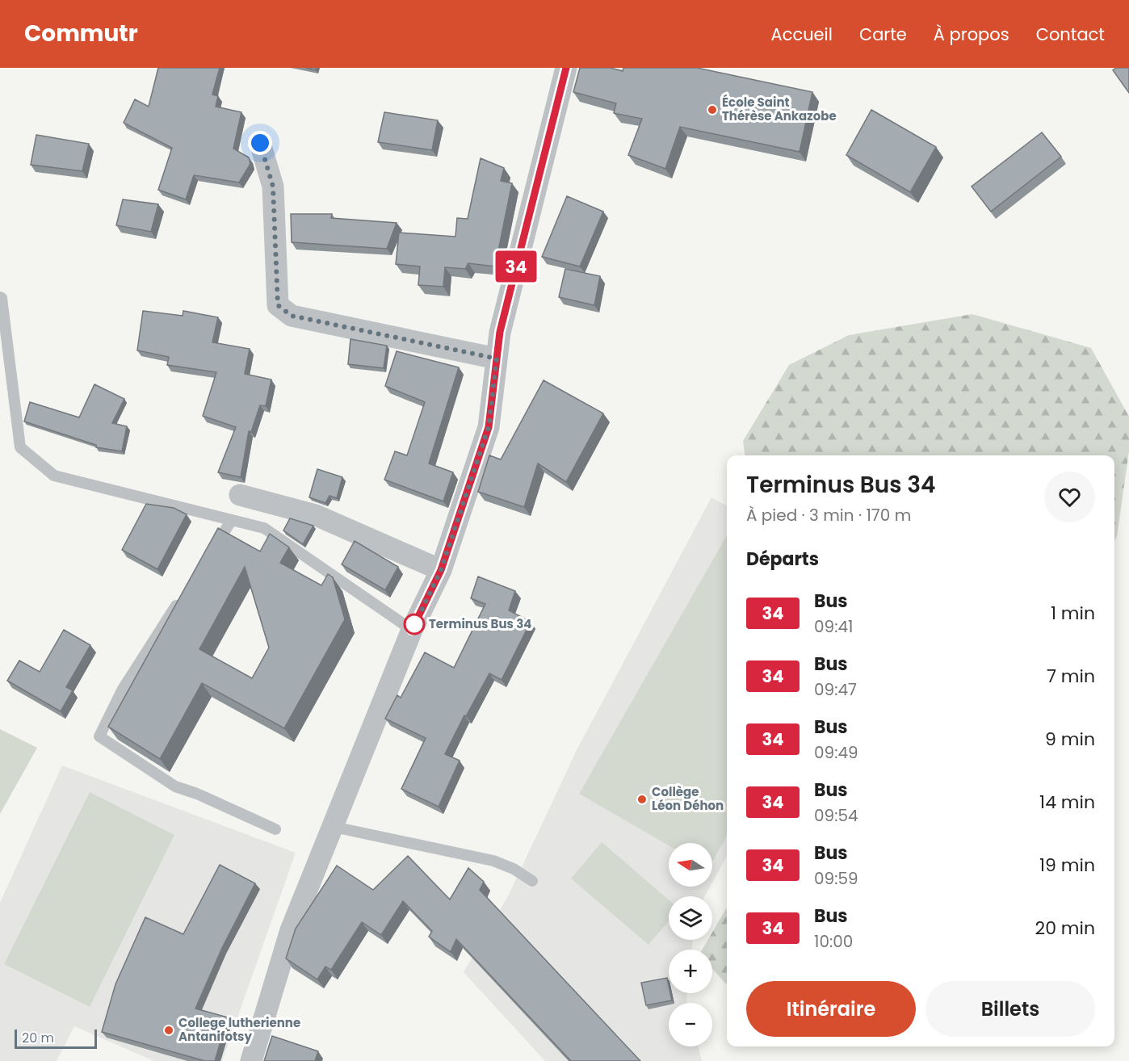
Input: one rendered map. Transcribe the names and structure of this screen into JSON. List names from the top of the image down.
{
  "places": [
    "École Saint Thérèse Ankazobe",
    "Terminus Bus 34",
    "Collège Léon Déhon",
    "College lutherienne Antanifotsy"
  ],
  "lines": ["bus line 34"],
  "scale_bar": "20 m",
  "north": "left",
  "page": {
    "header": "Commutr",
    "nav": [
      "Accueil",
      "Carte",
      "À propos",
      "Contact"
    ],
    "on_map": "34",
    "heading": [
      ["Terminus Bus 34", "À pied · 3 min · 170 m"],
      "Départs"
    ],
    "list": [
      {
        "mark": "34",
        "name": "Bus",
        "note": "09:41",
        "value": "1 min"
      },
      {
        "mark": "34",
        "name": "Bus",
        "note": "09:47",
        "value": "7 min"
      },
      {
        "mark": "34",
        "name": "Bus",
        "note": "09:49",
        "value": "9 min"
      },
      {
        "mark": "34",
        "name": "Bus",
        "note": "09:54",
        "value": "14 min"
      },
      {
        "mark": "34",
        "name": "Bus",
        "note": "09:59",
        "value": "19 min"
      },
      {
        "mark": "34",
        "name": "Bus",
        "note": "10:00",
        "value": "20 min"
      }
    ],
    "map_buttons": ["+", "−"],
    "buttons": ["Itinéraire", "Billets"],
    "scale": "20 m"
  }
}
